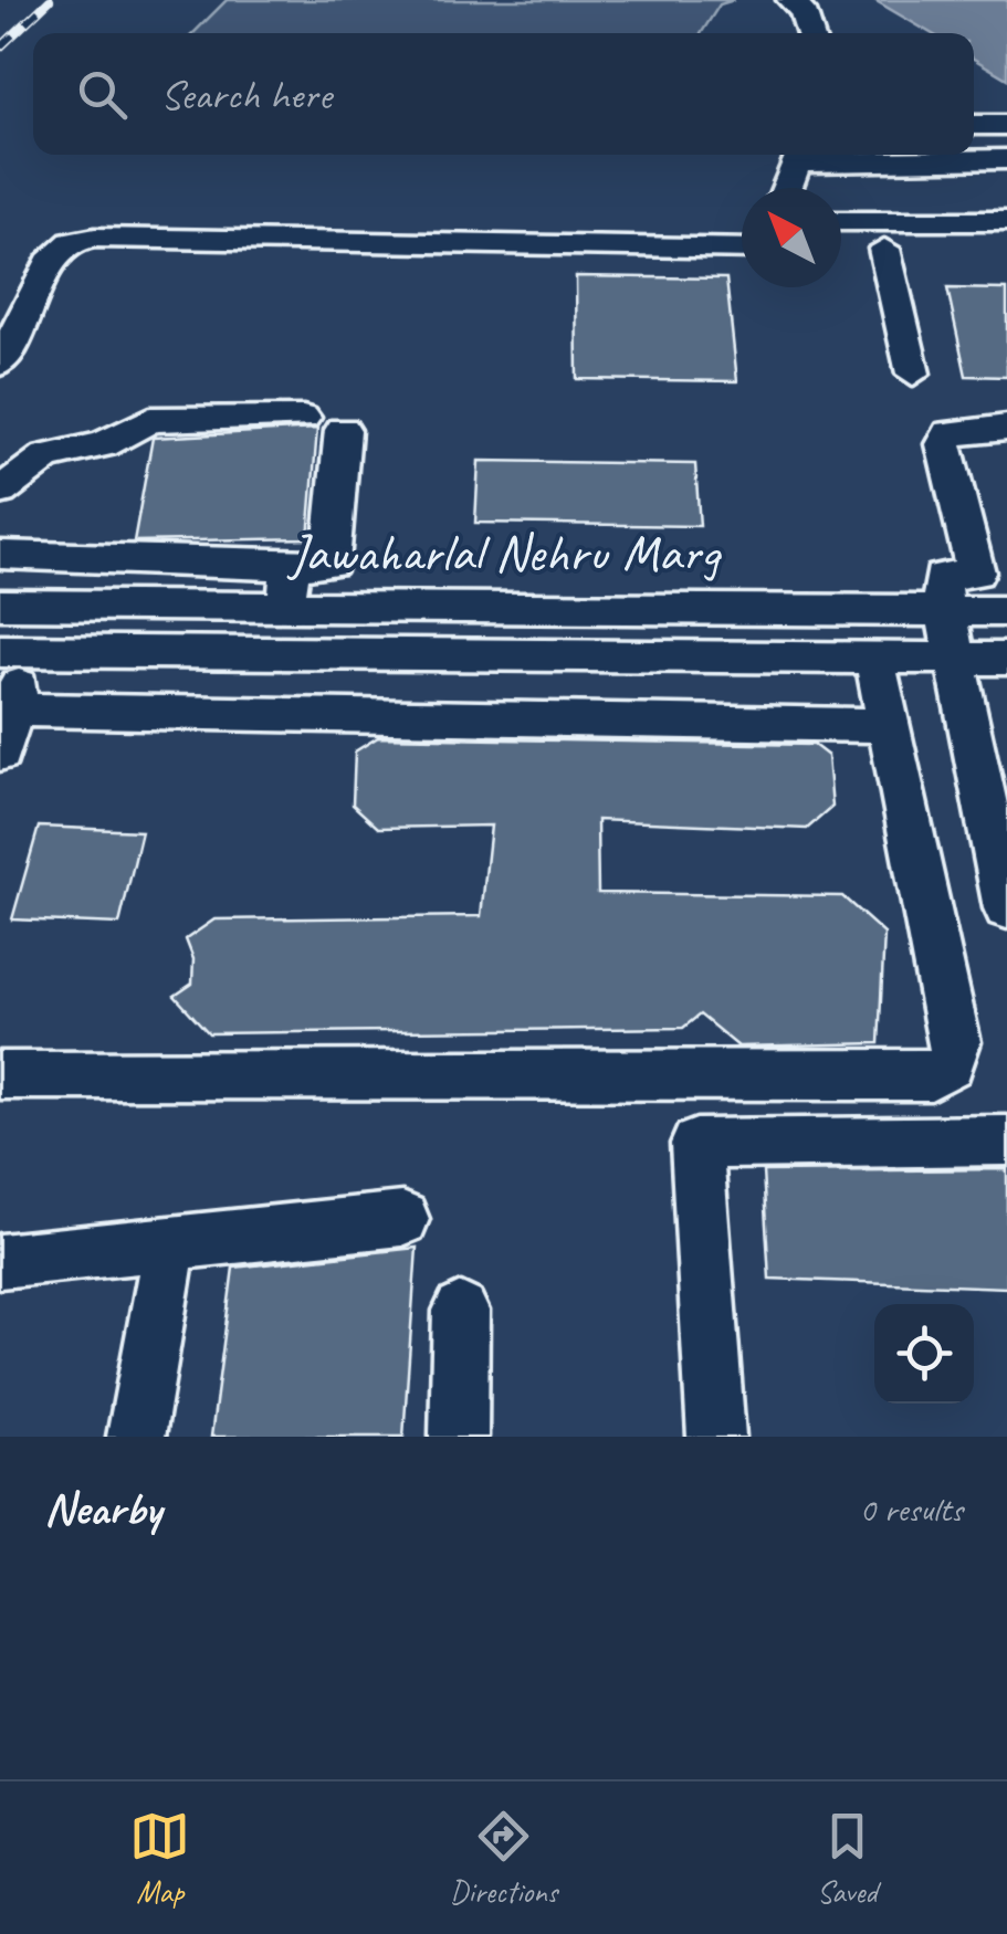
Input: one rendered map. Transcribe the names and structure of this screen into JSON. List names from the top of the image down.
{
  "streets": {
    "street": ["Jawaharlal Nehru Marg"]
  },
  "north": "top left",
  "page": {
    "search": "Search here",
    "heading": ["Nearby", "0 results"],
    "nav": ["Map", "Directions", "Saved"]
  }
}
